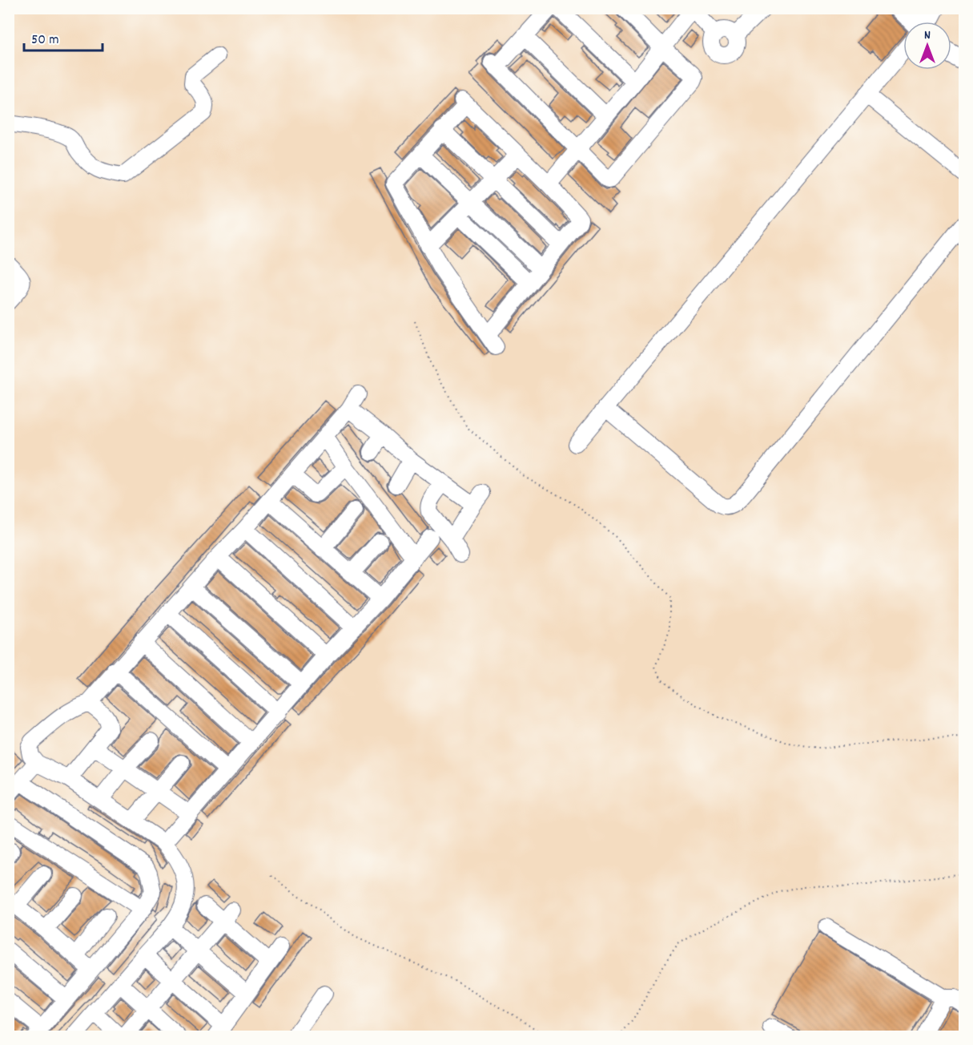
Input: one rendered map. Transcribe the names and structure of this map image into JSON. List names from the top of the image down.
{
  "scale_bar": "50 m",
  "north": "top"
}
